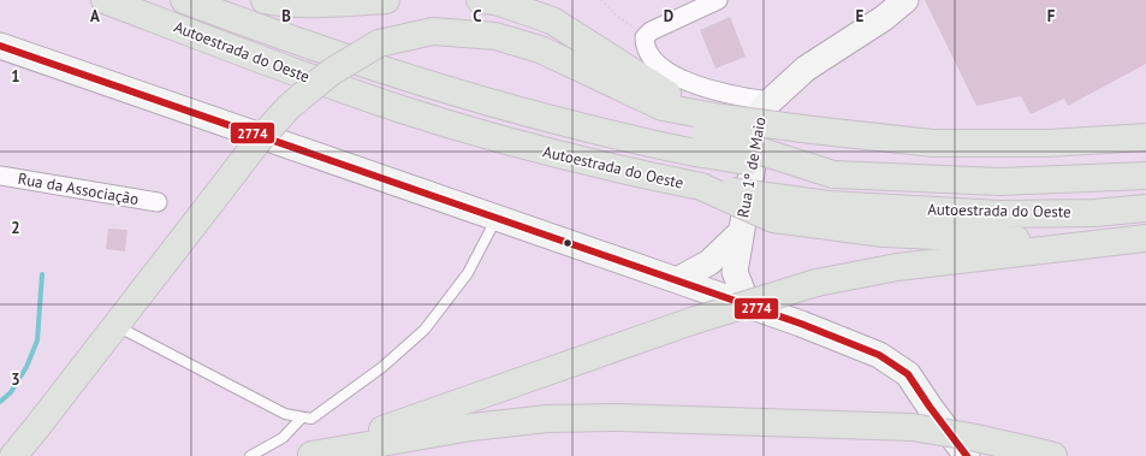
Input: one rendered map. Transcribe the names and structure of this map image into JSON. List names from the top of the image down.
{
  "streets": {
    "highway": ["Autoestrada do Oeste"],
    "street": ["Rua 1º de Maio", "Rua da Associação"]
  },
  "lines": ["transit line 2774"],
  "grid": {
    "columns": [
      "A",
      "B",
      "C",
      "D",
      "E",
      "F"
    ],
    "rows": ["1", "2", "3"]
  }
}
